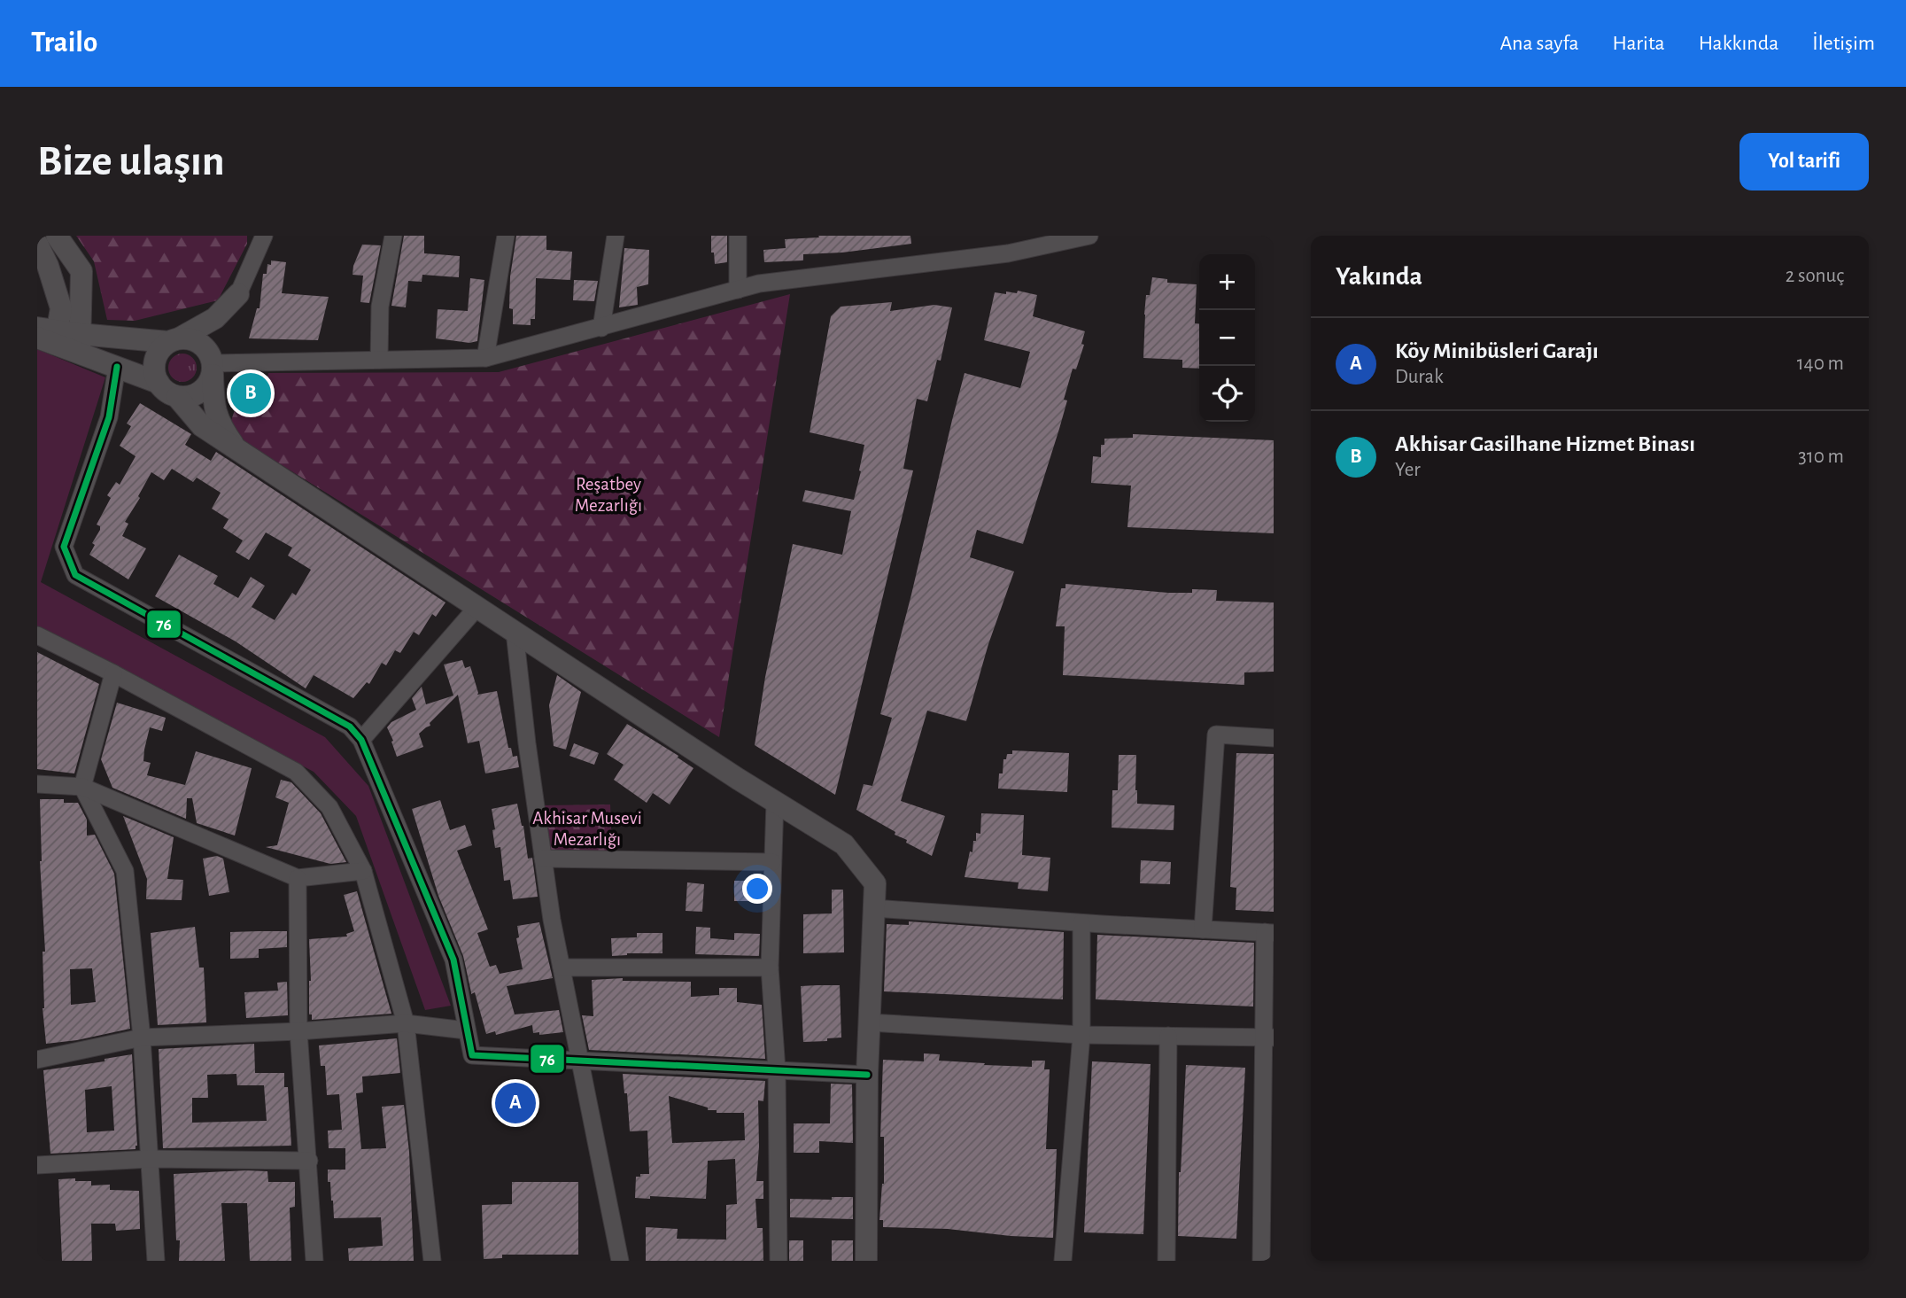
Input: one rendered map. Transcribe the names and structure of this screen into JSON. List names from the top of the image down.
{
  "parks": ["Reşatbey Mezarlığı", "Akhisar Musevi Mezarlığı"],
  "lines": ["transit line 76"],
  "page": {
    "header": "Trailo",
    "nav": [
      "Ana sayfa",
      "Harita",
      "Hakkında",
      "İletişim"
    ],
    "buttons": "Yol tarifi",
    "title": "Bize ulaşın",
    "heading": ["Yakında", "2 sonuç"],
    "map_buttons": ["+", "−"],
    "list": [
      {
        "mark": "A",
        "name": "Köy Minibüsleri Garajı",
        "note": "Durak",
        "value": "140 m"
      },
      {
        "mark": "B",
        "name": "Akhisar Gasilhane Hizmet Binası",
        "note": "Yer",
        "value": "310 m"
      }
    ],
    "pins": ["B", "A"]
  }
}
